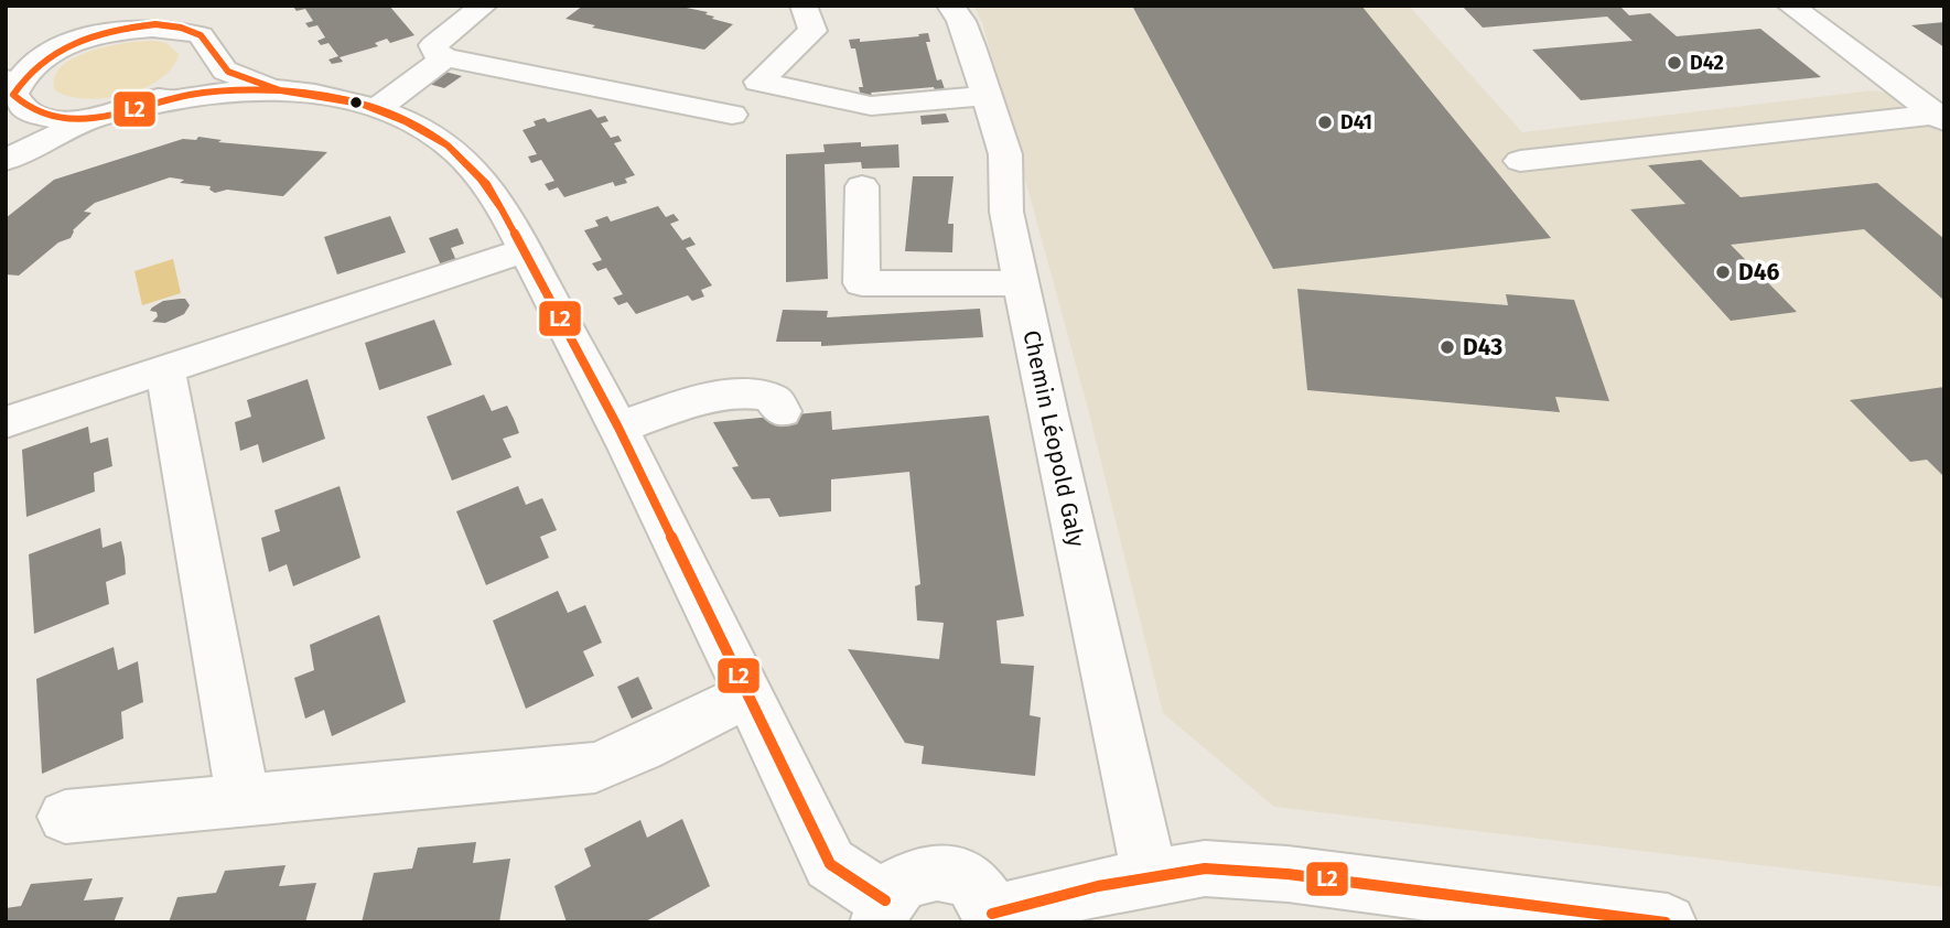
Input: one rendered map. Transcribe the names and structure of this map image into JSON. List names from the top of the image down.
{
  "streets": {
    "street": ["Chemin Léopold Galy"]
  },
  "places": [
    "D42",
    "D41",
    "D46",
    "D43"
  ],
  "lines": ["transit line L2"]
}
